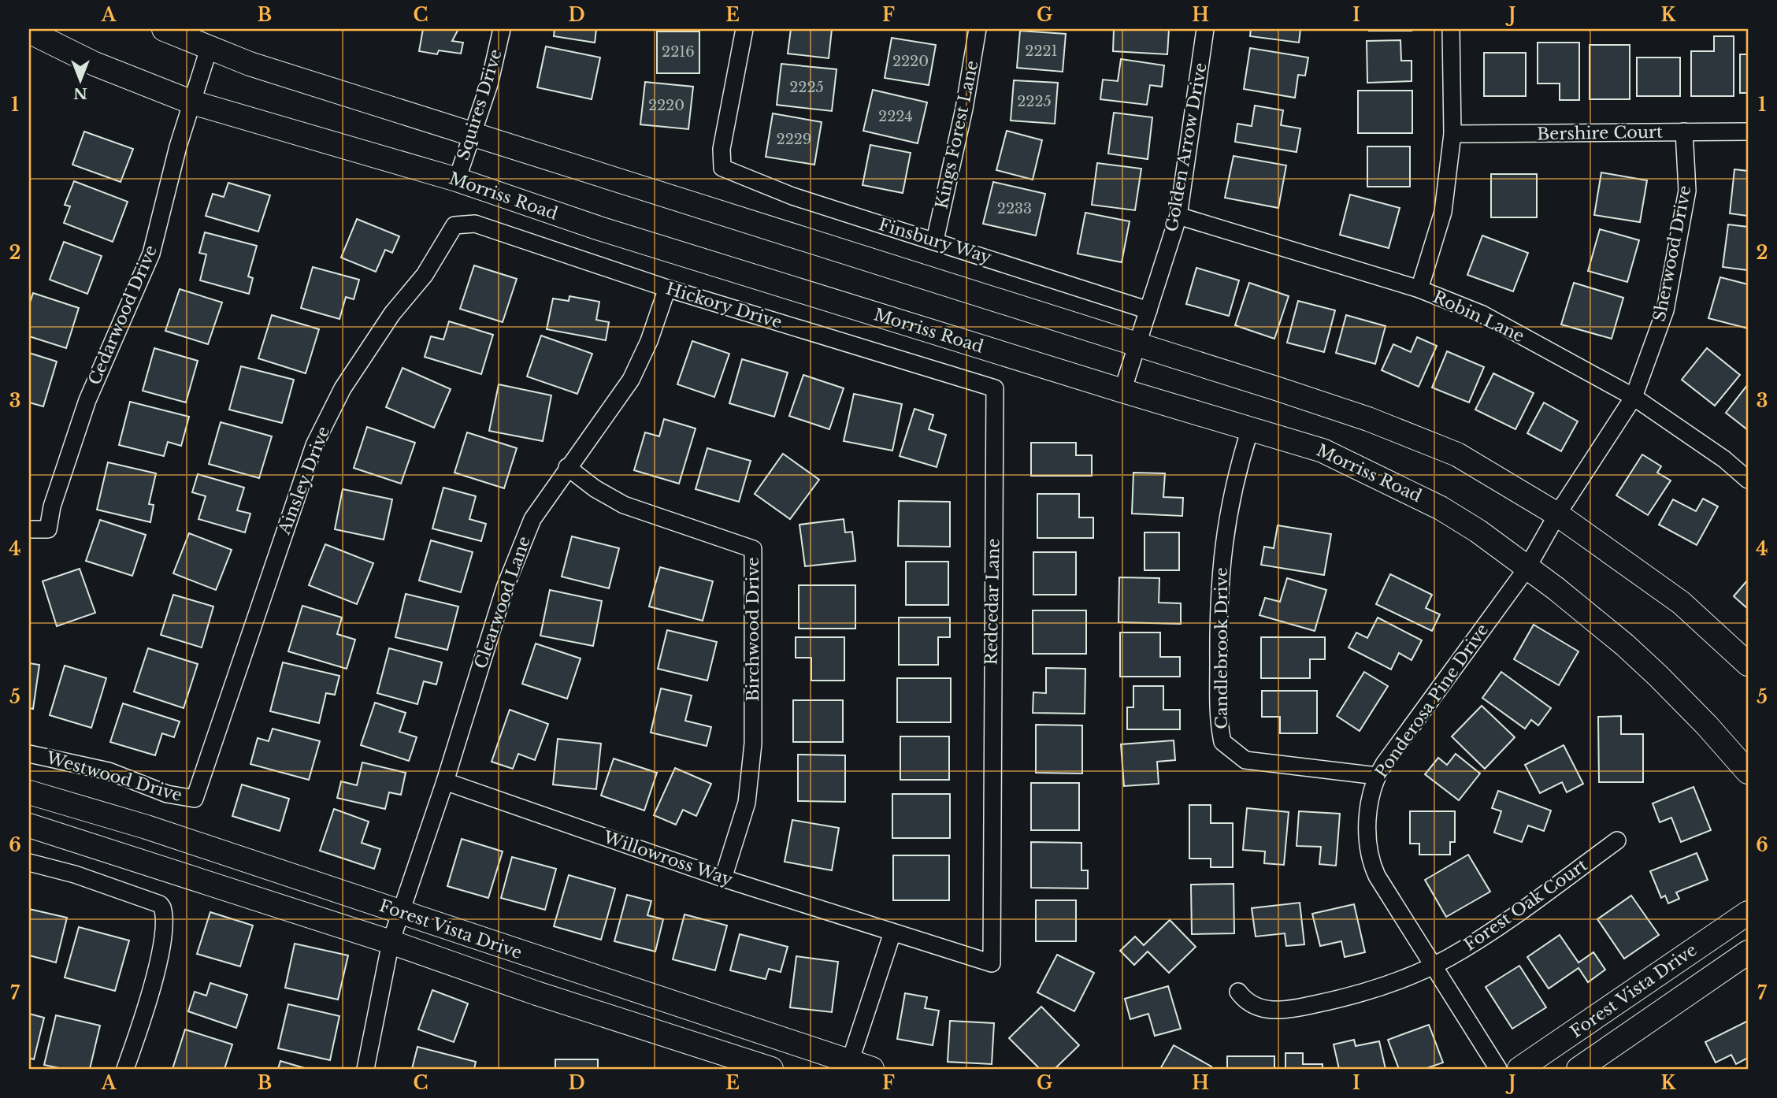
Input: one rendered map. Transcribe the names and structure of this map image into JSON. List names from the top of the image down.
{
  "streets": {
    "main road": ["Morriss Road", "Forest Vista Drive"],
    "street": [
      "Squires Drive",
      "Bershire Court",
      "Kings Forest Lane",
      "Golden Arrow Drive",
      "Finsbury Way",
      "Sherwood Drive",
      "Hickory Drive",
      "Cedarwood Drive",
      "Robin Lane",
      "Ainsley Drive",
      "Redcedar Lane",
      "Clearwood Lane",
      "Birchwood Drive",
      "Candlebrook Drive",
      "Ponderosa Pine Drive",
      "Westwood Drive",
      "Willowross Way",
      "Forest Oak Court"
    ]
  },
  "crossings": [
    ["Squires Drive", "Morriss Road"],
    ["Bershire Court", "Sherwood Drive"],
    ["Kings Forest Lane", "Finsbury Way"],
    ["Golden Arrow Drive", "Morriss Road"],
    ["Golden Arrow Drive", "Finsbury Way"],
    ["Golden Arrow Drive", "Robin Lane"],
    ["Morriss Road", "Cedarwood Drive"],
    ["Morriss Road", "Candlebrook Drive"],
    ["Morriss Road", "Ponderosa Pine Drive"],
    ["Sherwood Drive", "Robin Lane"],
    ["Sherwood Drive", "Ponderosa Pine Drive"],
    ["Hickory Drive", "Ainsley Drive"],
    ["Hickory Drive", "Redcedar Lane"],
    ["Hickory Drive", "Clearwood Lane"],
    ["Ainsley Drive", "Westwood Drive"],
    ["Redcedar Lane", "Willowross Way"],
    ["Clearwood Lane", "Birchwood Drive"],
    ["Clearwood Lane", "Willowross Way"],
    ["Clearwood Lane", "Forest Vista Drive"],
    ["Birchwood Drive", "Willowross Way"],
    ["Candlebrook Drive", "Ponderosa Pine Drive"],
    ["Ponderosa Pine Drive", "Forest Oak Court"]
  ],
  "house_numbers": [
    "2221",
    "2216",
    "2220",
    "2225",
    "2225",
    "2220",
    "2224",
    "2229",
    "2233"
  ],
  "north": "bottom",
  "grid": {
    "columns": [
      "A",
      "B",
      "C",
      "D",
      "E",
      "F",
      "G",
      "H",
      "I",
      "J",
      "K"
    ],
    "rows": [
      "1",
      "2",
      "3",
      "4",
      "5",
      "6",
      "7"
    ]
  }
}
